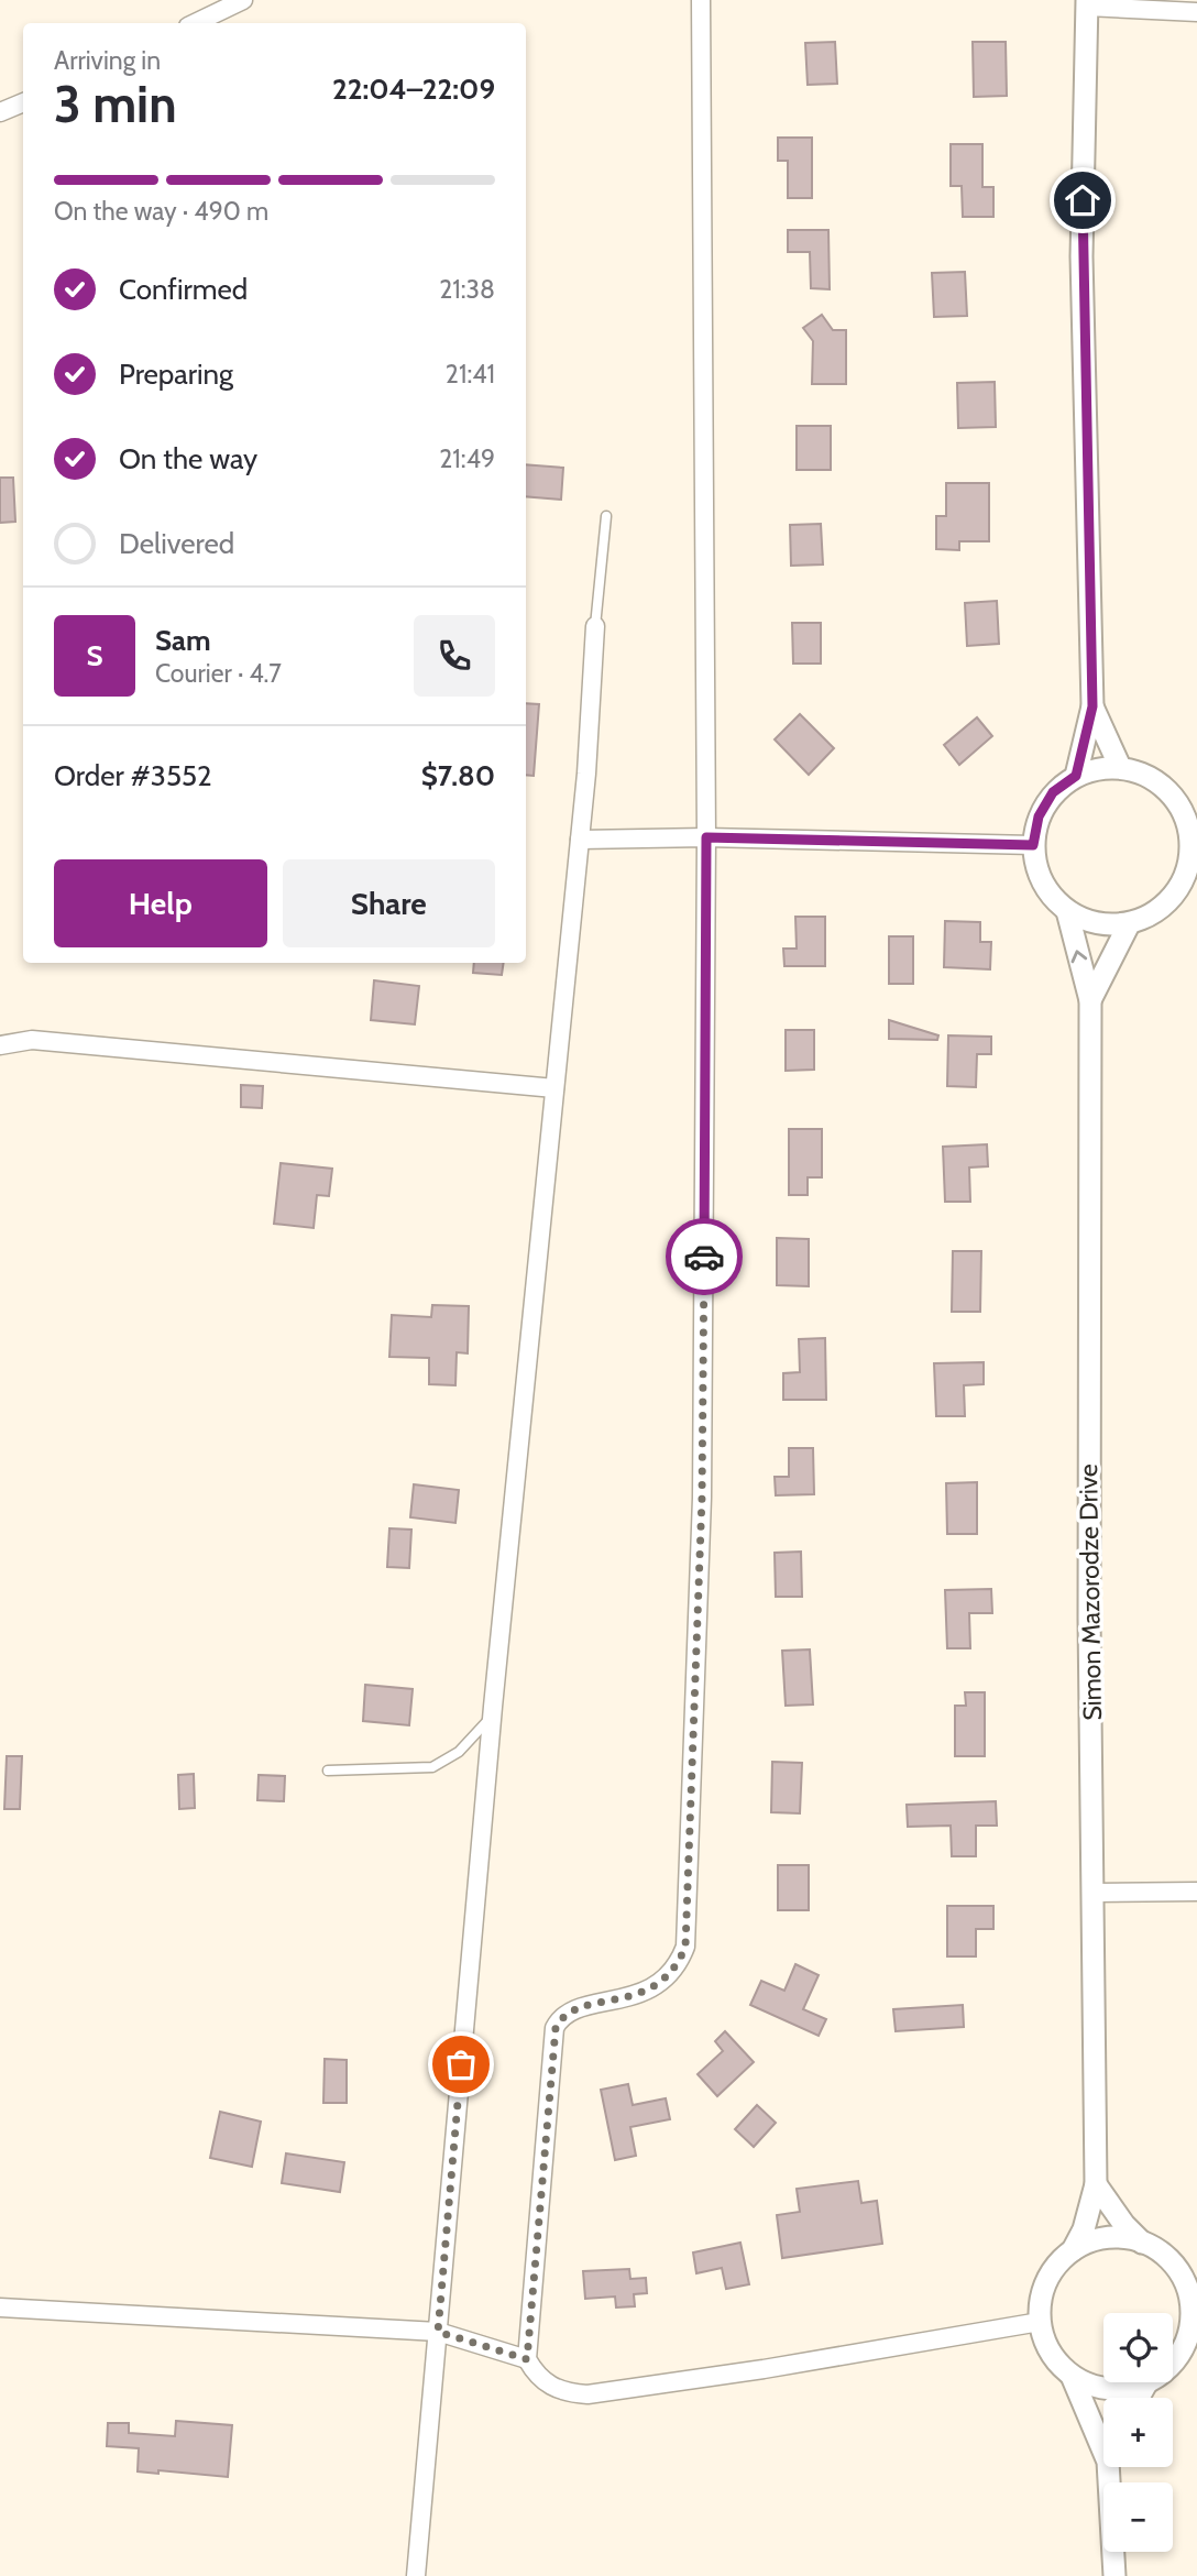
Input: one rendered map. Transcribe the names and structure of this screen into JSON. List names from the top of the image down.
{
  "streets": {
    "street": ["Simon Mazorodze Drive"]
  },
  "page": {
    "heading": ["3 min", "Arriving in", "22:04–22:09"],
    "panel": [
      "Sam",
      "Courier · 4.7",
      "Order #3552",
      "$7.80"
    ],
    "bar": "On the way · 490 m",
    "list": [
      ["Confirmed", "21:38"],
      ["Preparing", "21:41"],
      ["On the way", "21:49"],
      "Delivered"
    ],
    "round": "S",
    "buttons": ["Help", "Share"],
    "map_buttons": ["+", "−"]
  }
}
